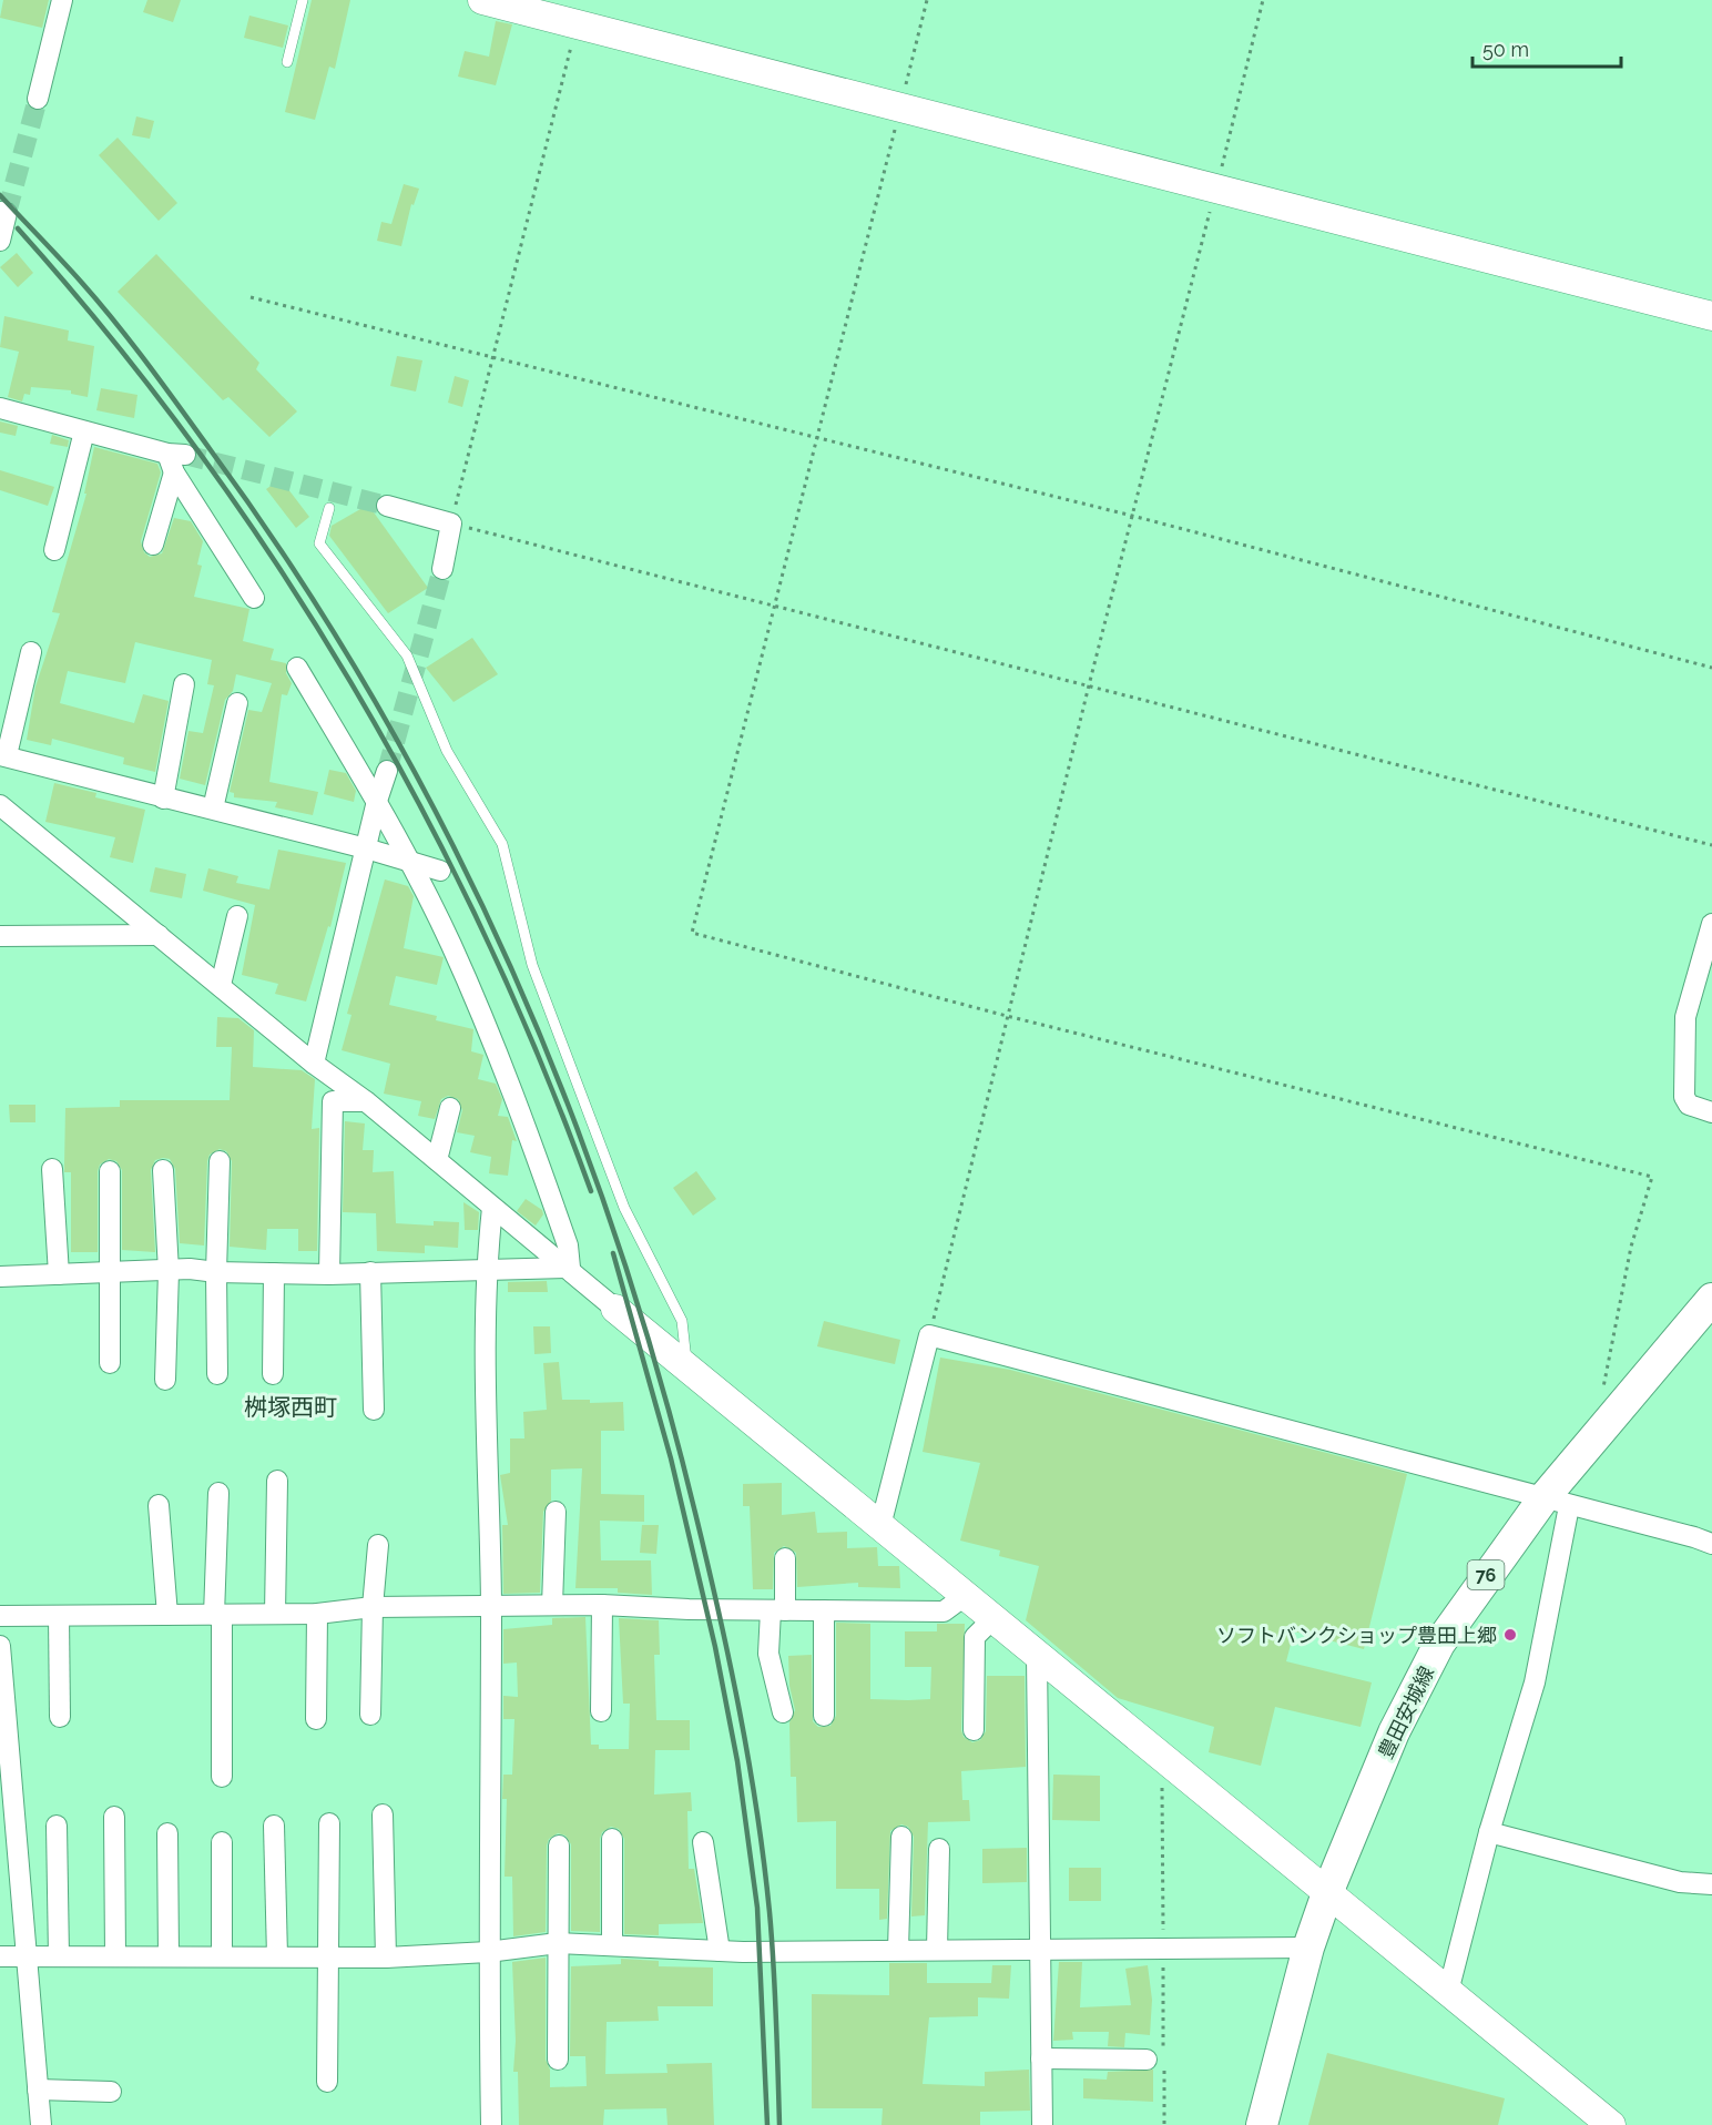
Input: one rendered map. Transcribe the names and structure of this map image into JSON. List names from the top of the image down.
{
  "streets": {
    "main road": ["76", "豊田安城線"]
  },
  "districts": ["桝塚西町"],
  "places": ["ソフトバンクショップ豊田上郷"],
  "scale_bar": "50 m"
}
